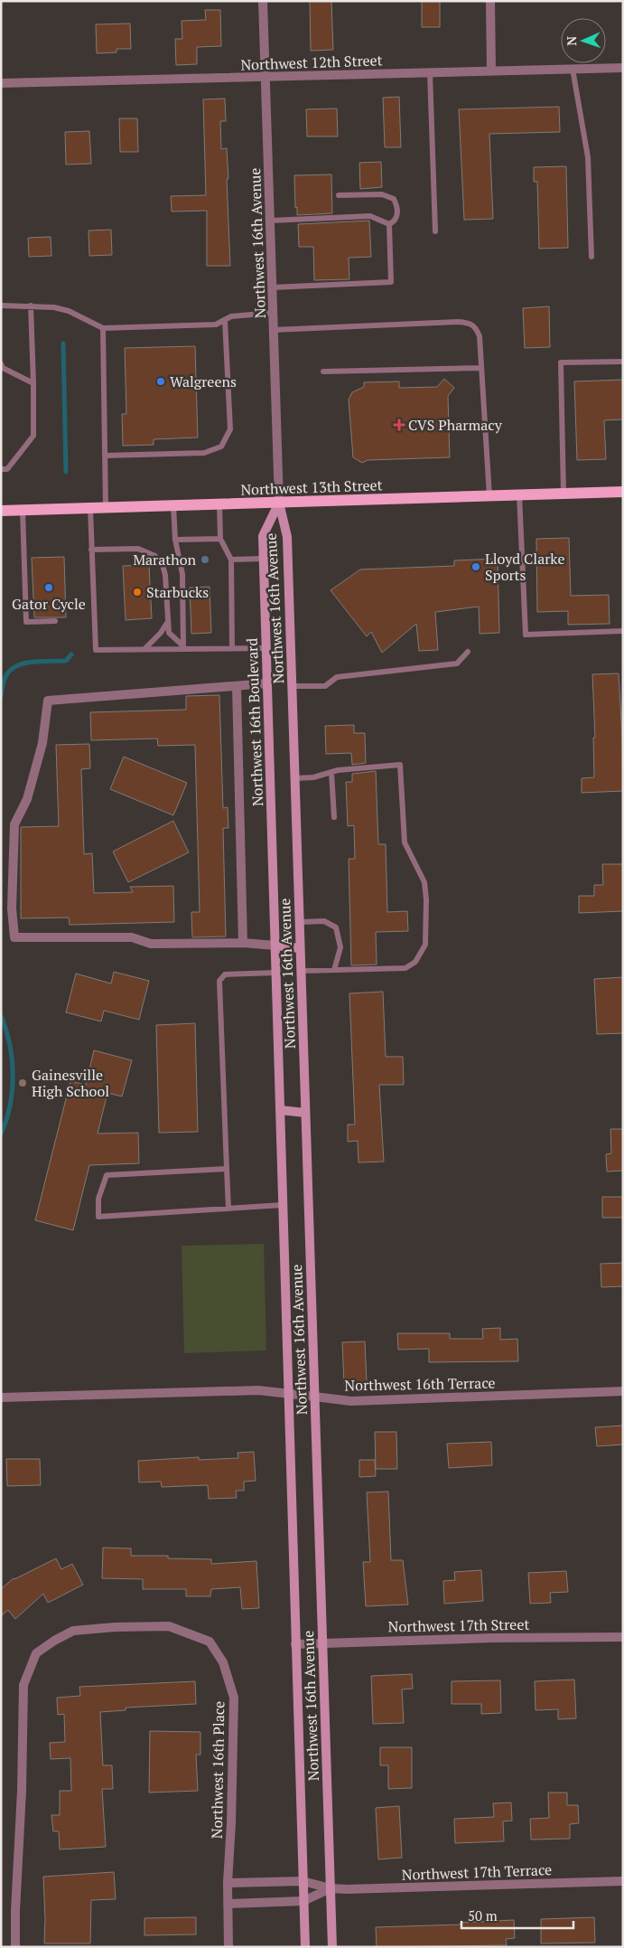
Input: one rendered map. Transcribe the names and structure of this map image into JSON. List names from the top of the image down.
{
  "streets": {
    "main road": ["Northwest 16th Avenue", "Northwest 13th Street", "Northwest 16th Boulevard"],
    "street": [
      "Northwest 12th Street",
      "Northwest 16th Terrace",
      "Northwest 17th Street",
      "Northwest 16th Place",
      "Northwest 17th Terrace"
    ]
  },
  "crossings": [
    ["Northwest 12th Street", "Northwest 16th Avenue"],
    ["Northwest 16th Avenue", "Northwest 13th Street"],
    ["Northwest 16th Avenue", "Northwest 16th Boulevard"],
    ["Northwest 16th Avenue", "Northwest 16th Terrace"],
    ["Northwest 16th Avenue", "Northwest 17th Street"],
    ["Northwest 16th Avenue", "Northwest 17th Terrace"],
    ["Northwest 13th Street", "Northwest 16th Boulevard"]
  ],
  "places": {
    "other": [
      "Walgreens",
      "Marathon",
      "Lloyd Clarke Sports",
      "Gator Cycle",
      "Starbucks",
      "Gainesville High School"
    ],
    "health": ["CVS Pharmacy"]
  },
  "scale_bar": "50 m",
  "north": "left"
}
